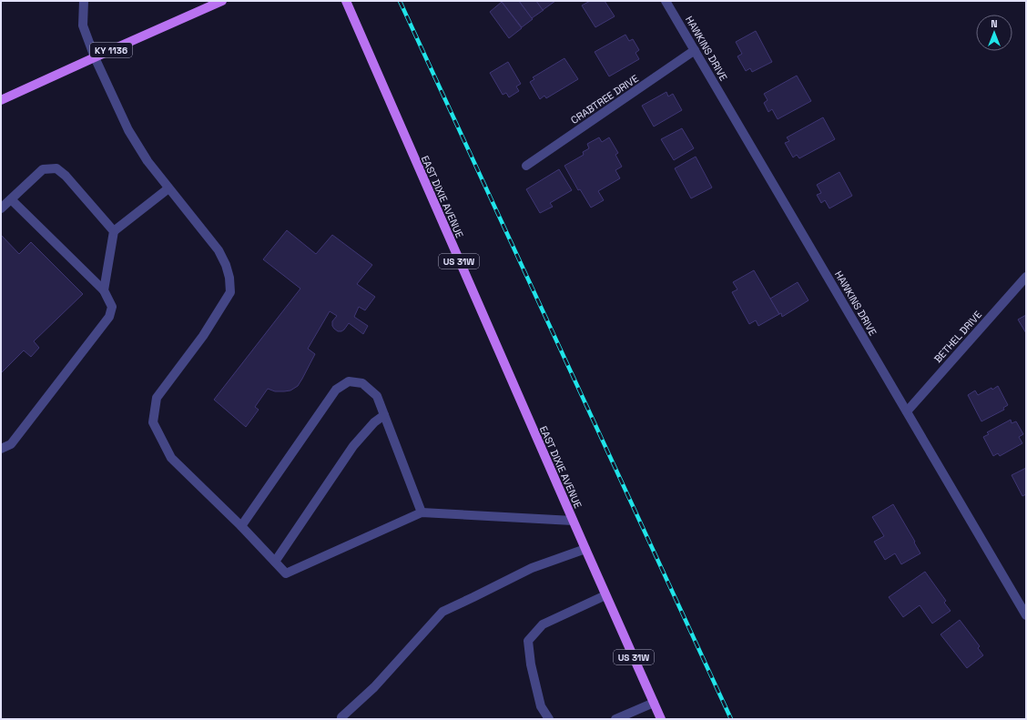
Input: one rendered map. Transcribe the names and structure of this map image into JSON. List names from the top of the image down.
{
  "streets": {
    "main road": ["KY 1136", "EAST DIXIE AVENUE", "US 31W"],
    "street": ["HAWKINS DRIVE", "CRABTREE DRIVE", "BETHEL DRIVE"]
  },
  "crossings": [
    ["HAWKINS DRIVE", "CRABTREE DRIVE"],
    ["HAWKINS DRIVE", "BETHEL DRIVE"],
    ["EAST DIXIE AVENUE", "US 31W"]
  ],
  "north": "top"
}
